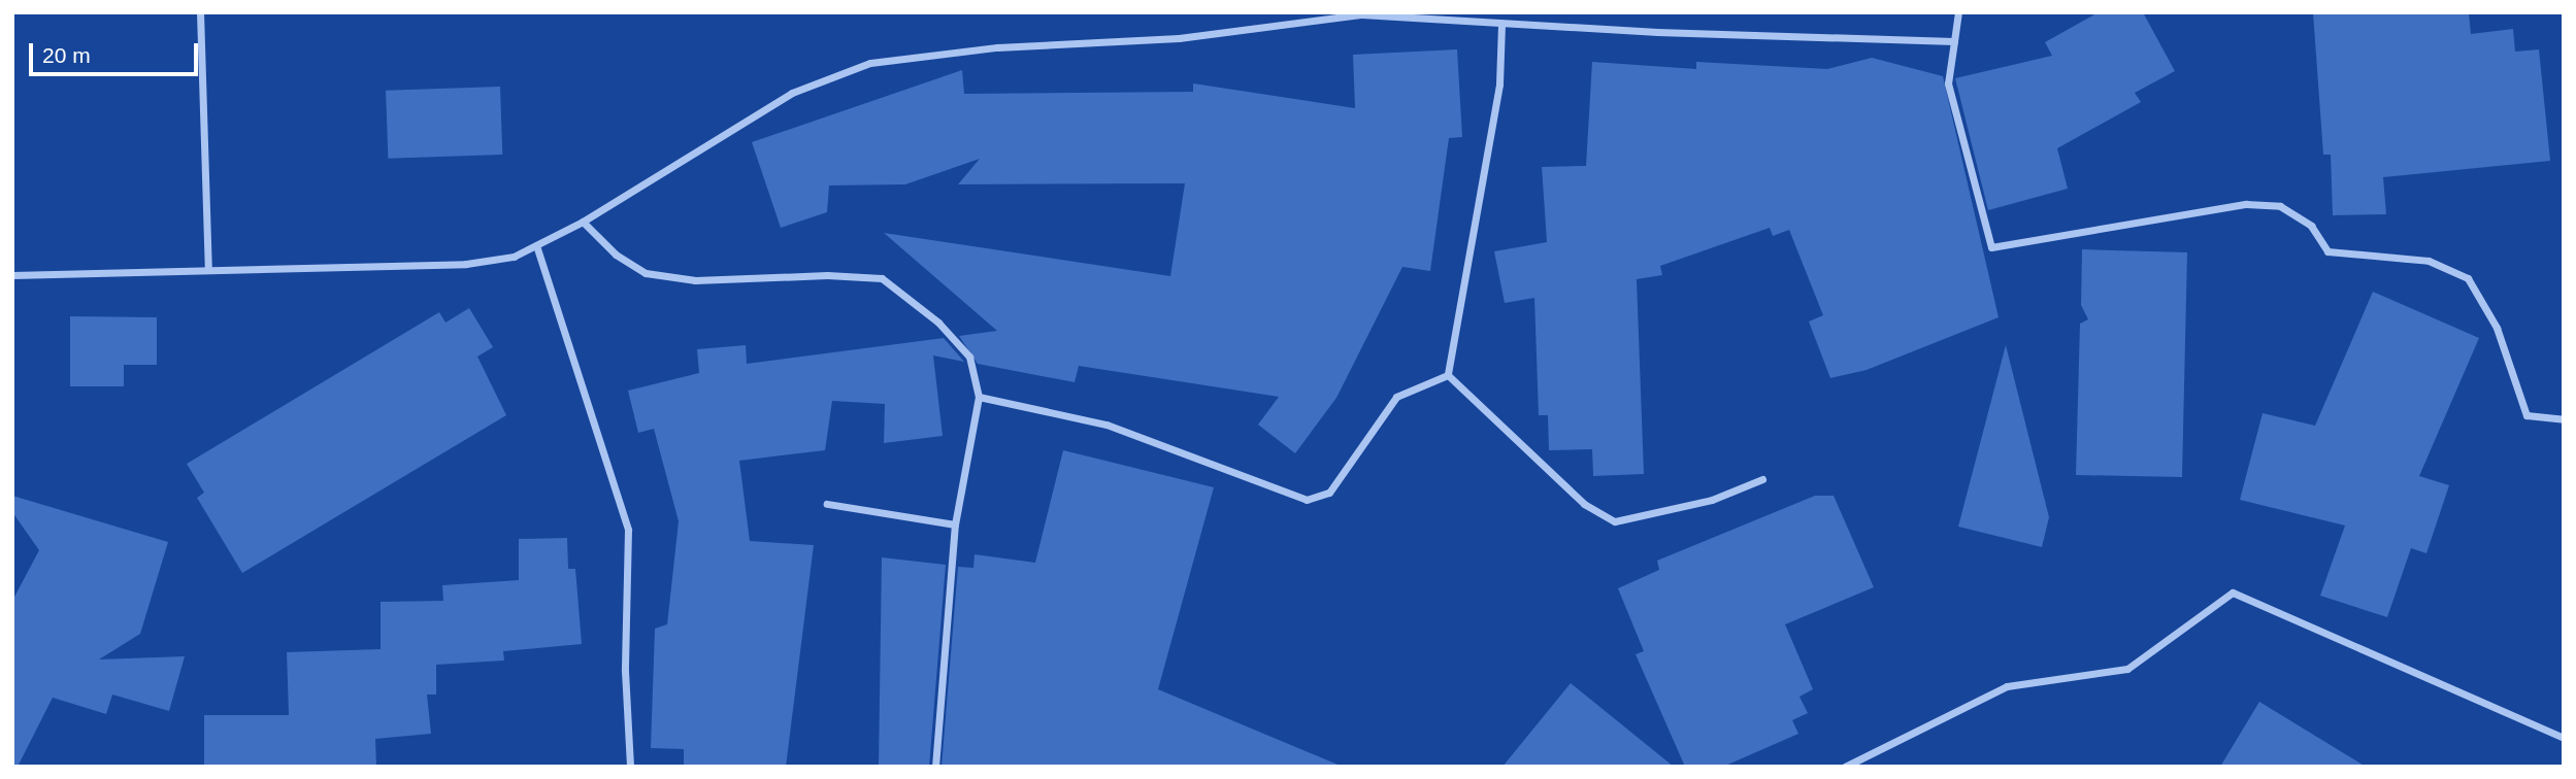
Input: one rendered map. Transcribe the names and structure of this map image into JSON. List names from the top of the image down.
{
  "scale_bar": "20 m"
}
